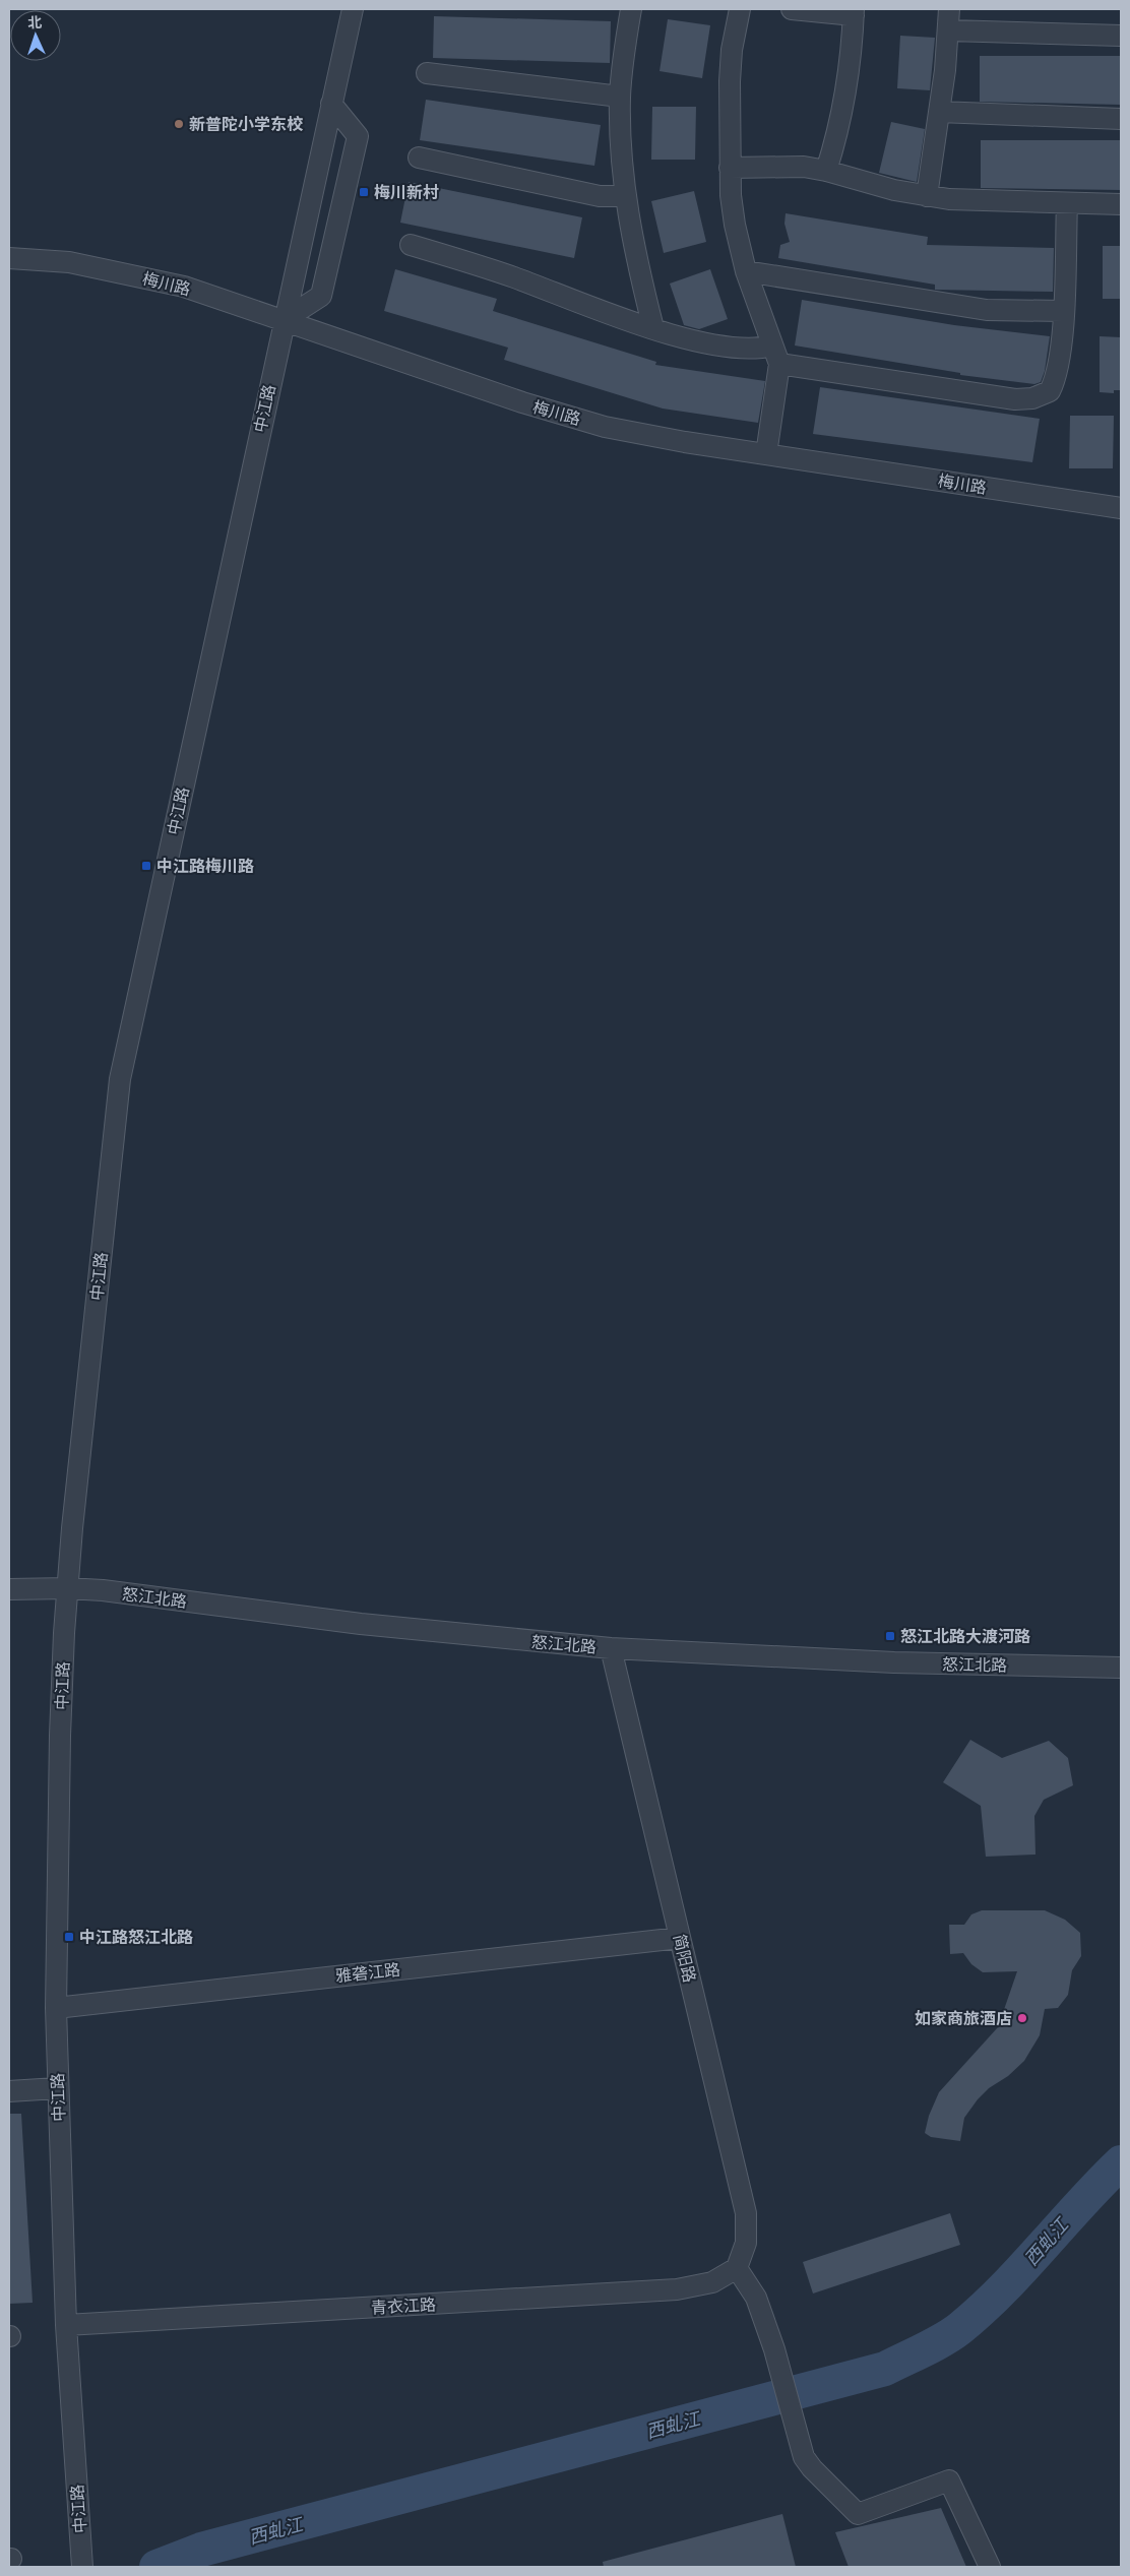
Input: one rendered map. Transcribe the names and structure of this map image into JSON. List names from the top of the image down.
{
  "streets": {
    "street": [
      "梅川路",
      "中江路",
      "怒江北路",
      "简阳路",
      "雅砻江路",
      "青衣江路"
    ]
  },
  "crossings": [
    ["梅川路", "中江路"],
    ["中江路", "怒江北路"],
    ["中江路", "雅砻江路"],
    ["中江路", "青衣江路"],
    ["怒江北路", "简阳路"],
    ["简阳路", "雅砻江路"],
    ["简阳路", "青衣江路"]
  ],
  "water": ["西虬江"],
  "places": {
    "other": ["新普陀小学东校", "如家商旅酒店"],
    "transit": [
      "梅川新村",
      "中江路梅川路",
      "怒江北路大渡河路",
      "中江路怒江北路"
    ]
  },
  "north": "top"
}
